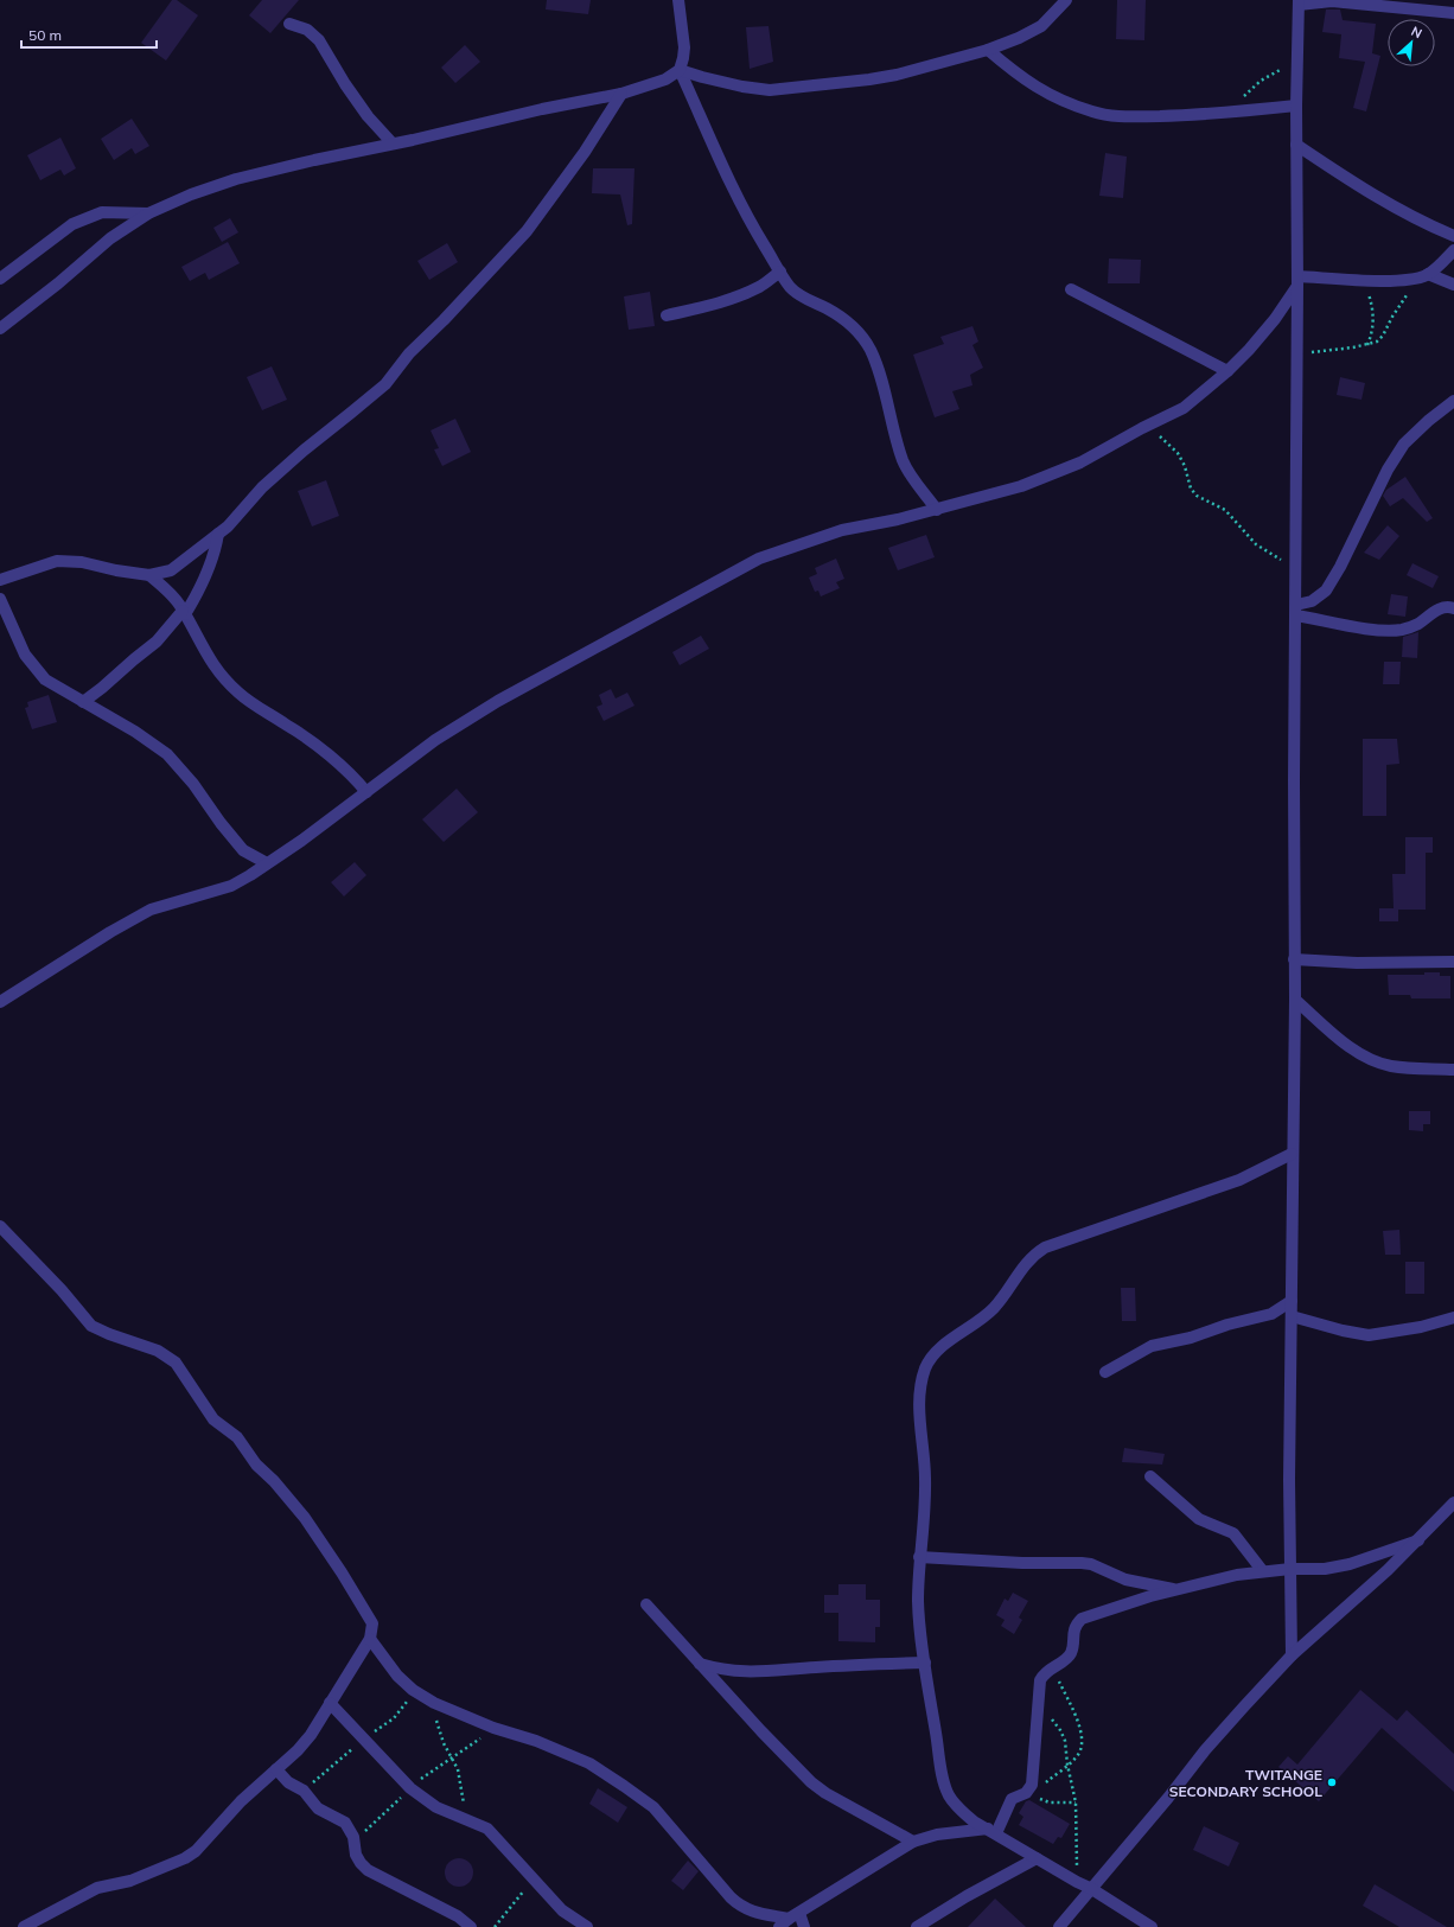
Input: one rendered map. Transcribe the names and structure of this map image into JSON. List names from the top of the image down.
{
  "places": ["TWITANGE SECONDARY SCHOOL"],
  "scale_bar": "50 m",
  "north": "top right"
}
